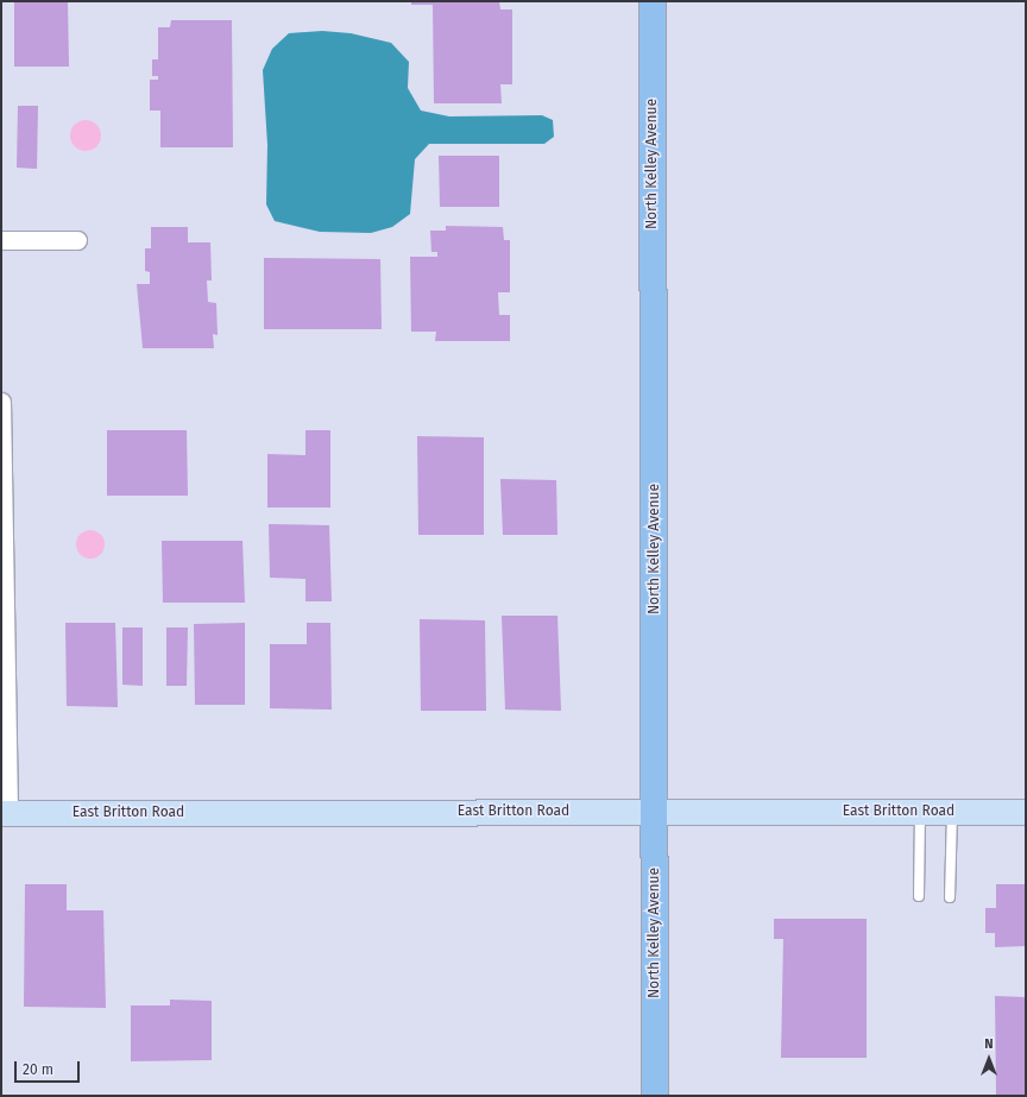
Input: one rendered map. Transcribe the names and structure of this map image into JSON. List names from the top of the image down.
{
  "streets": {
    "main road": ["North Kelley Avenue", "East Britton Road"]
  },
  "crossings": [
    ["North Kelley Avenue", "East Britton Road"]
  ],
  "scale_bar": "20 m",
  "north": "top"
}
